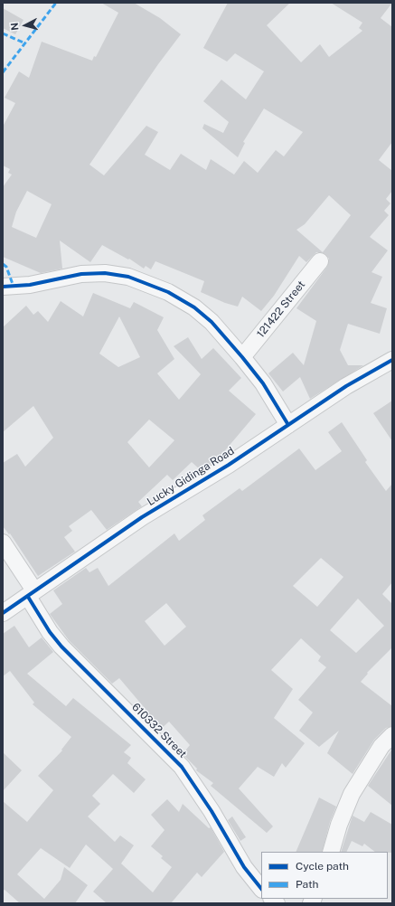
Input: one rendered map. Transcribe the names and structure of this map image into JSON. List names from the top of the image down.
{
  "streets": {
    "street": ["121422 Street", "Lucky Gidinga Road", "610332 Street"]
  },
  "crossings": [
    ["Lucky Gidinga Road", "610332 Street"]
  ],
  "legend": ["Cycle path", "Path"],
  "north": "left"
}
